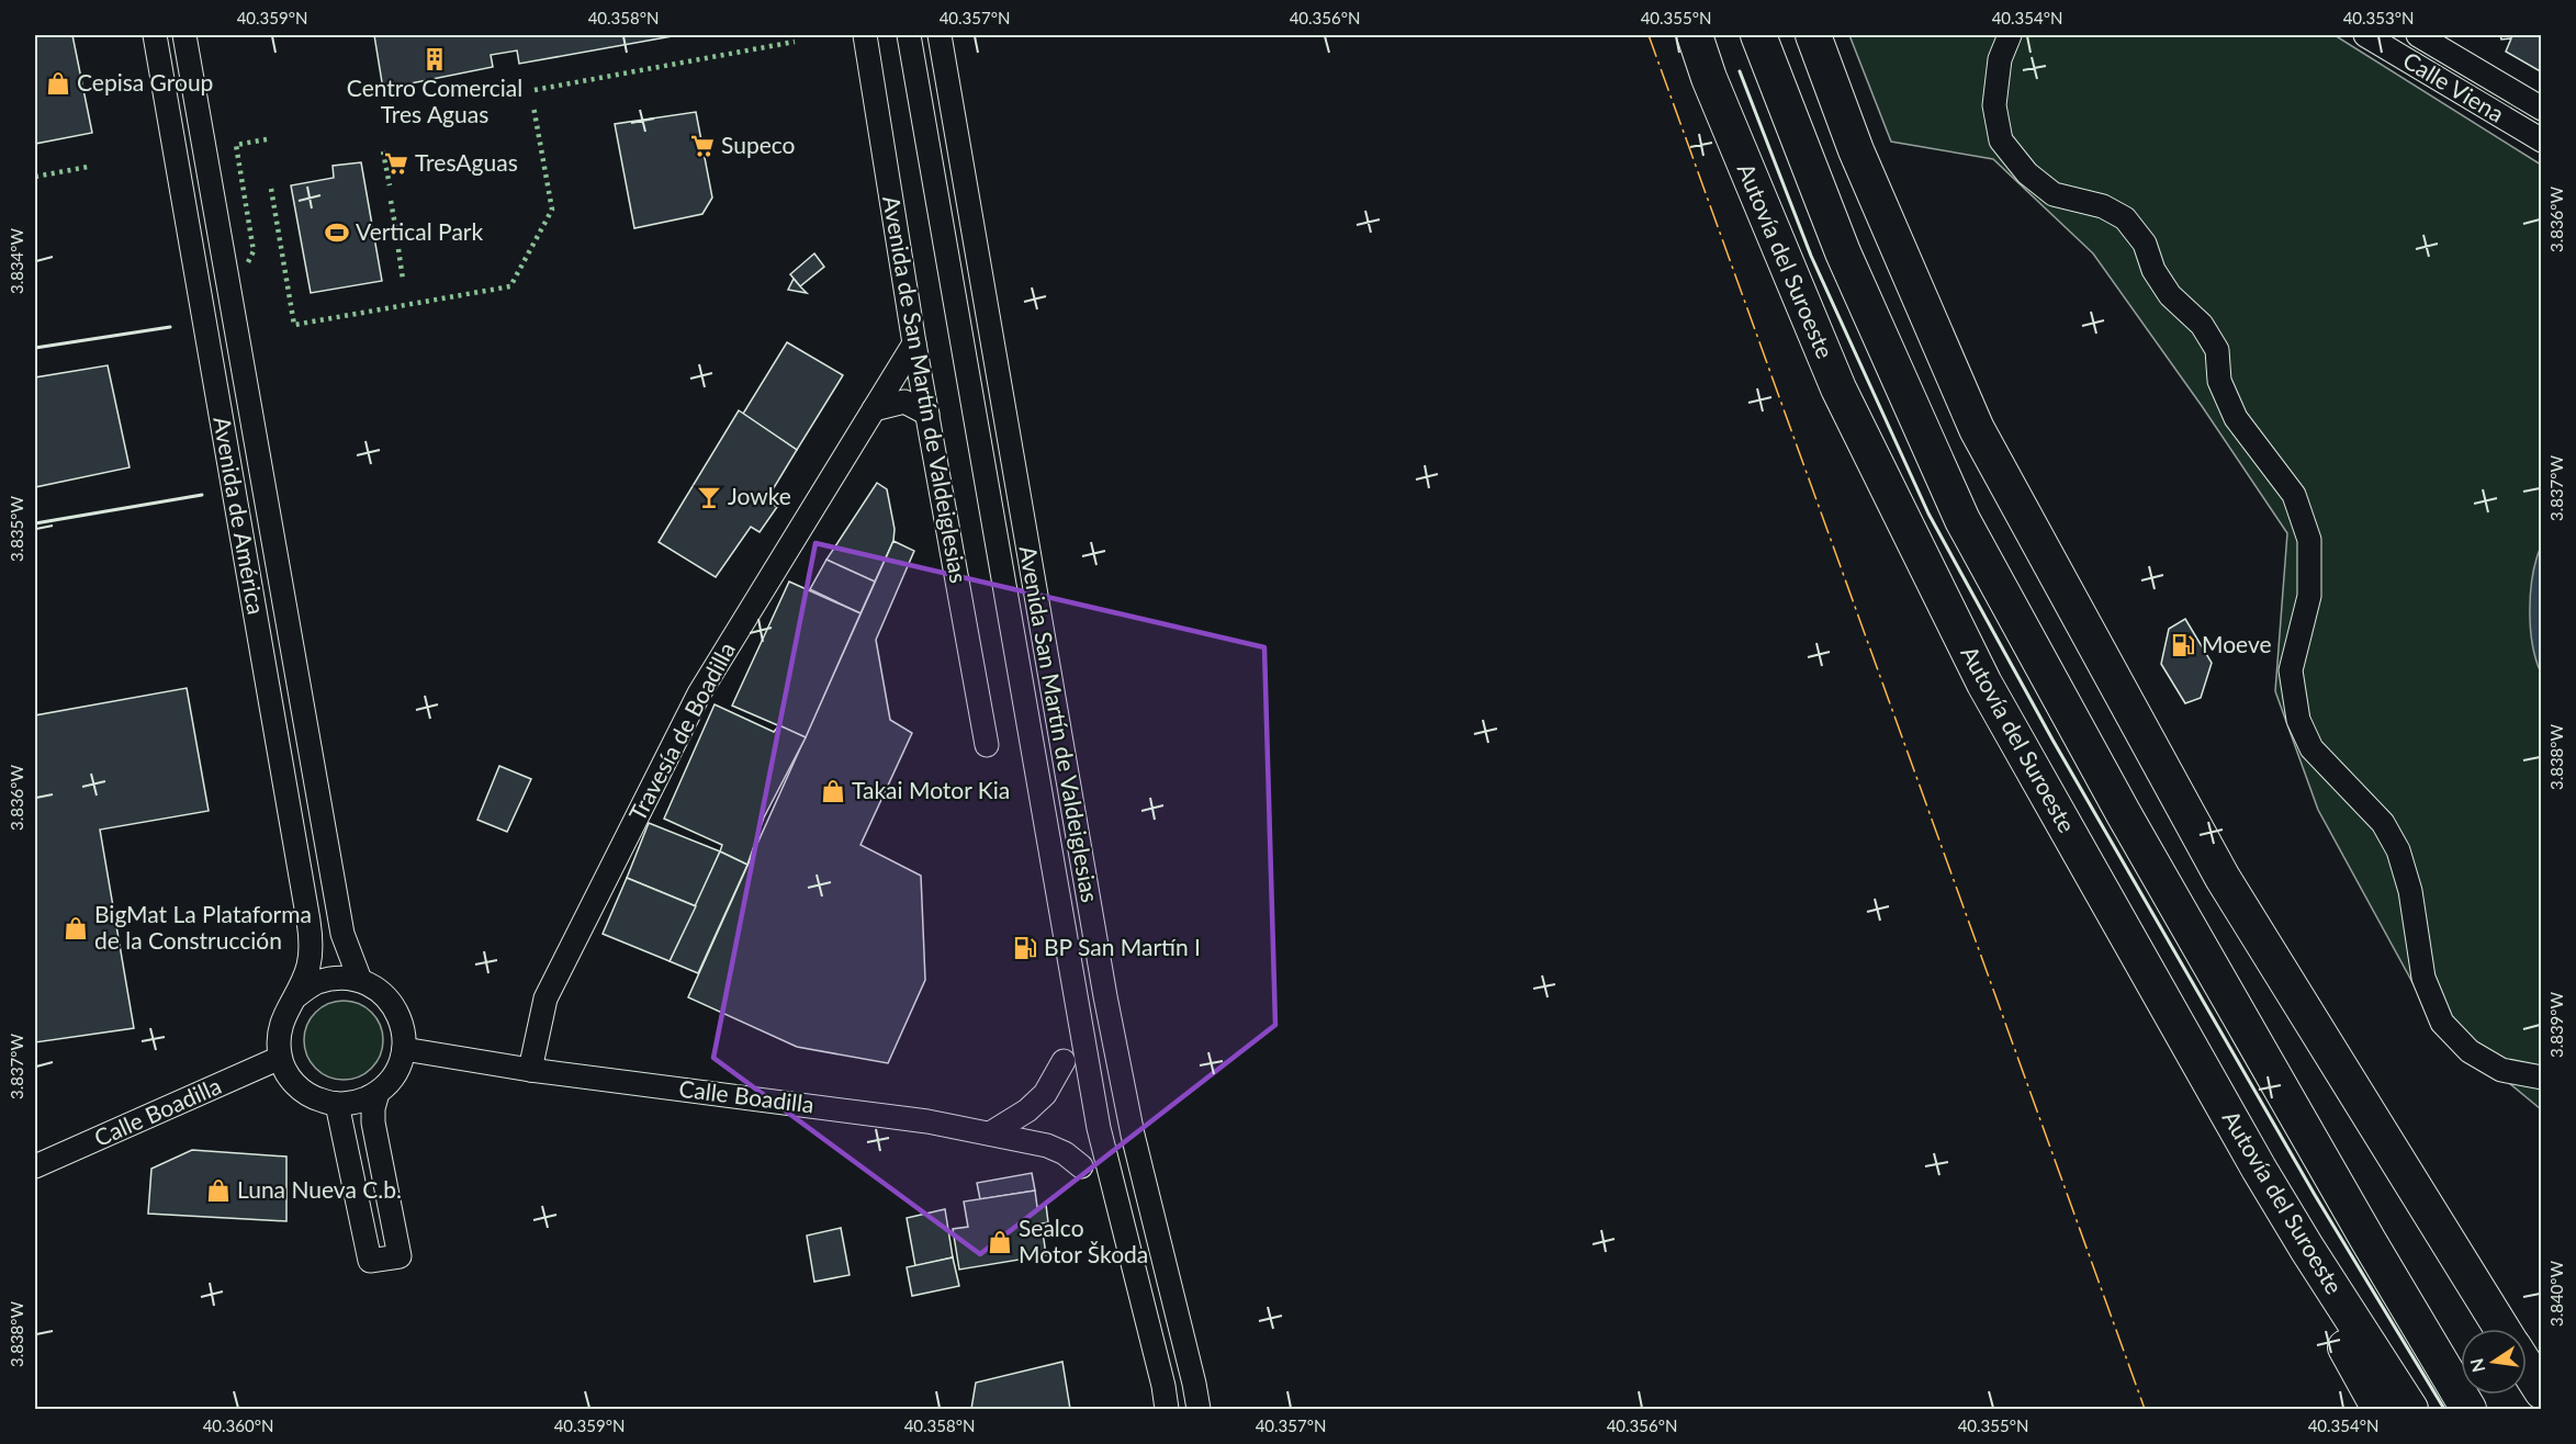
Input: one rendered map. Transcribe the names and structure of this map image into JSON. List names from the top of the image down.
{
  "streets": {
    "highway": ["Autovía del Suroeste"],
    "street": [
      "Calle Viena",
      "Avenida de San Martín de Valdeiglesias",
      "Avenida de América",
      "Avenida San Martín de Valdeiglesias",
      "Travesía de Boadilla",
      "Calle Boadilla"
    ]
  },
  "crossings": [
    ["Avenida de San Martín de Valdeiglesias", "Travesía de Boadilla"],
    ["Avenida de América", "Calle Boadilla"],
    ["Travesía de Boadilla", "Calle Boadilla"]
  ],
  "places": {
    "building": ["Centro Comercial Tres Aguas"],
    "shop": [
      "Cepisa Group",
      "Takai Motor Kia",
      "BigMat La Plataforma de la Construcción",
      "Luna Nueva C.b.",
      "Sealco Motor Škoda"
    ],
    "supermarket": ["Supeco", "TresAguas"],
    "sports": ["Vertical Park"],
    "bar": ["Jowke"],
    "fuel station": ["Moeve", "BP San Martín I"]
  },
  "north": "left",
  "coordinates": [
    "40.359°N",
    "40.358°N",
    "40.357°N",
    "40.356°N",
    "40.355°N",
    "40.354°N",
    "40.353°N",
    "3.836°W",
    "3.834°W",
    "3.837°W",
    "3.835°W",
    "3.838°W",
    "3.839°W",
    "3.840°W",
    "40.360°N"
  ]
}
